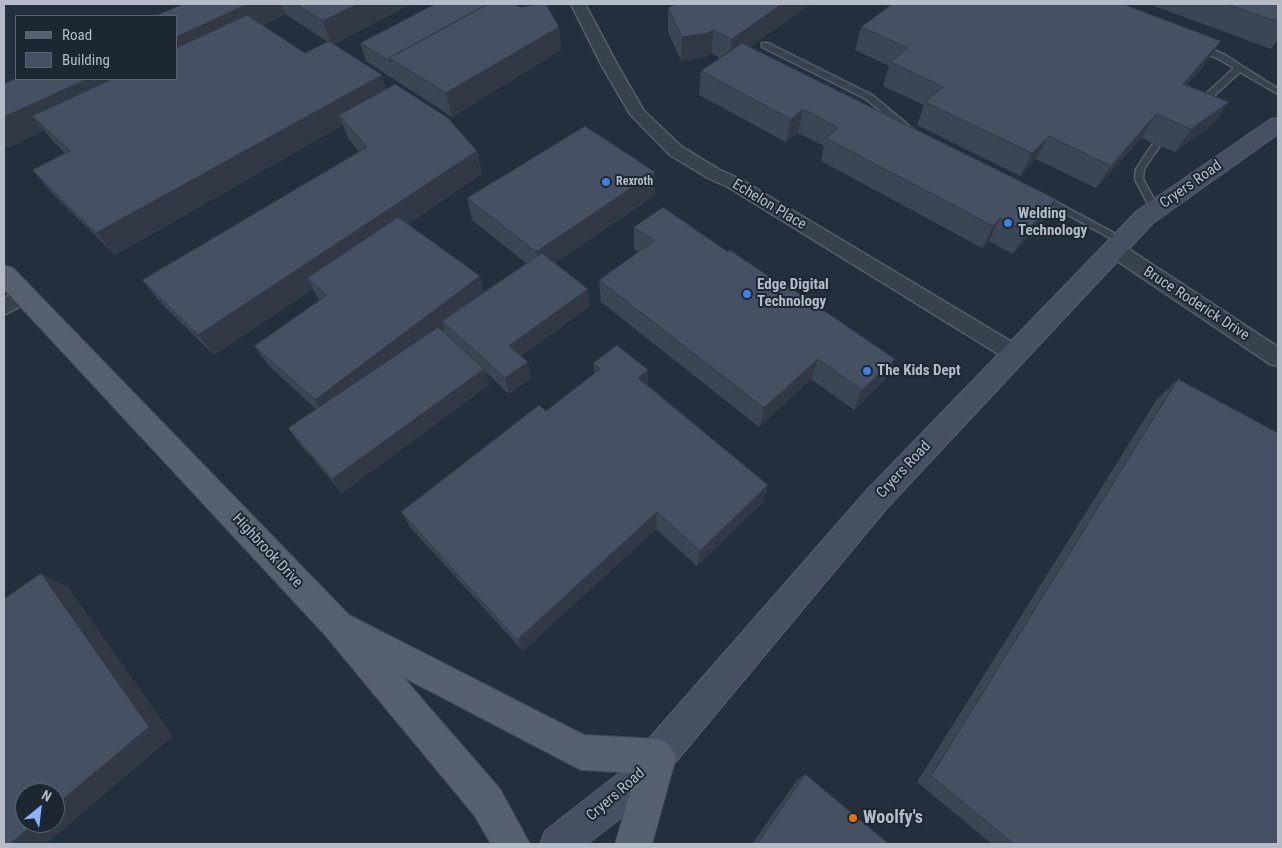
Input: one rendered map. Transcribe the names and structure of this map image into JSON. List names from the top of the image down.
{
  "streets": {
    "main road": ["Cryers Road", "Highbrook Drive"],
    "street": ["Echelon Place", "Bruce Roderick Drive"]
  },
  "crossings": [
    ["Cryers Road", "Echelon Place"],
    ["Cryers Road", "Bruce Roderick Drive"]
  ],
  "places": [
    "Rexroth",
    "Welding Technology",
    "Edge Digital Technology",
    "The Kids Dept",
    "Woolfy's"
  ],
  "legend": ["Road", "Building"],
  "north": "top right"
}
